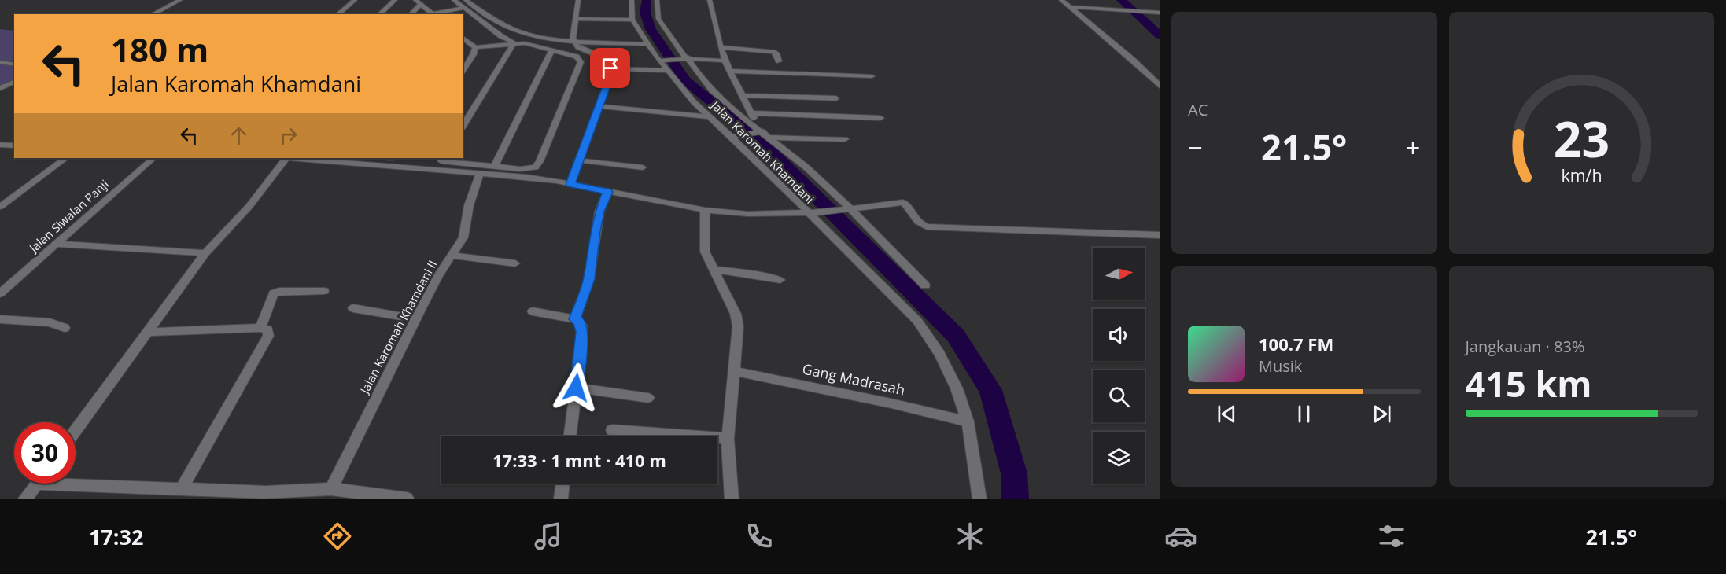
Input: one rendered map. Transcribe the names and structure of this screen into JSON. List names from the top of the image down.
{
  "streets": {
    "street": [
      "Jalan Karomah Khamdani",
      "Jalan Siwalan Panji",
      "Jalan Karomah Khamdani II",
      "Gang Madrasah"
    ]
  },
  "crossings": [
    ["Jalan Karomah Khamdani", "Jalan Karomah Khamdani II"]
  ],
  "north": "right",
  "page": {
    "tile": [
      "AC",
      ["Jangkauan · 83%", "415 km"]
    ],
    "turn": ["180 m", "Jalan Karomah Khamdani"],
    "heat": ["−", "21.5°", "+"],
    "song": ["100.7 FM", "Musik"],
    "limit": "30",
    "trip": "17:33 · 1 mnt · 410 m",
    "tabs": ["17:32", "21.5°"],
    "gauge": ["23", "km/h"]
  }
}
